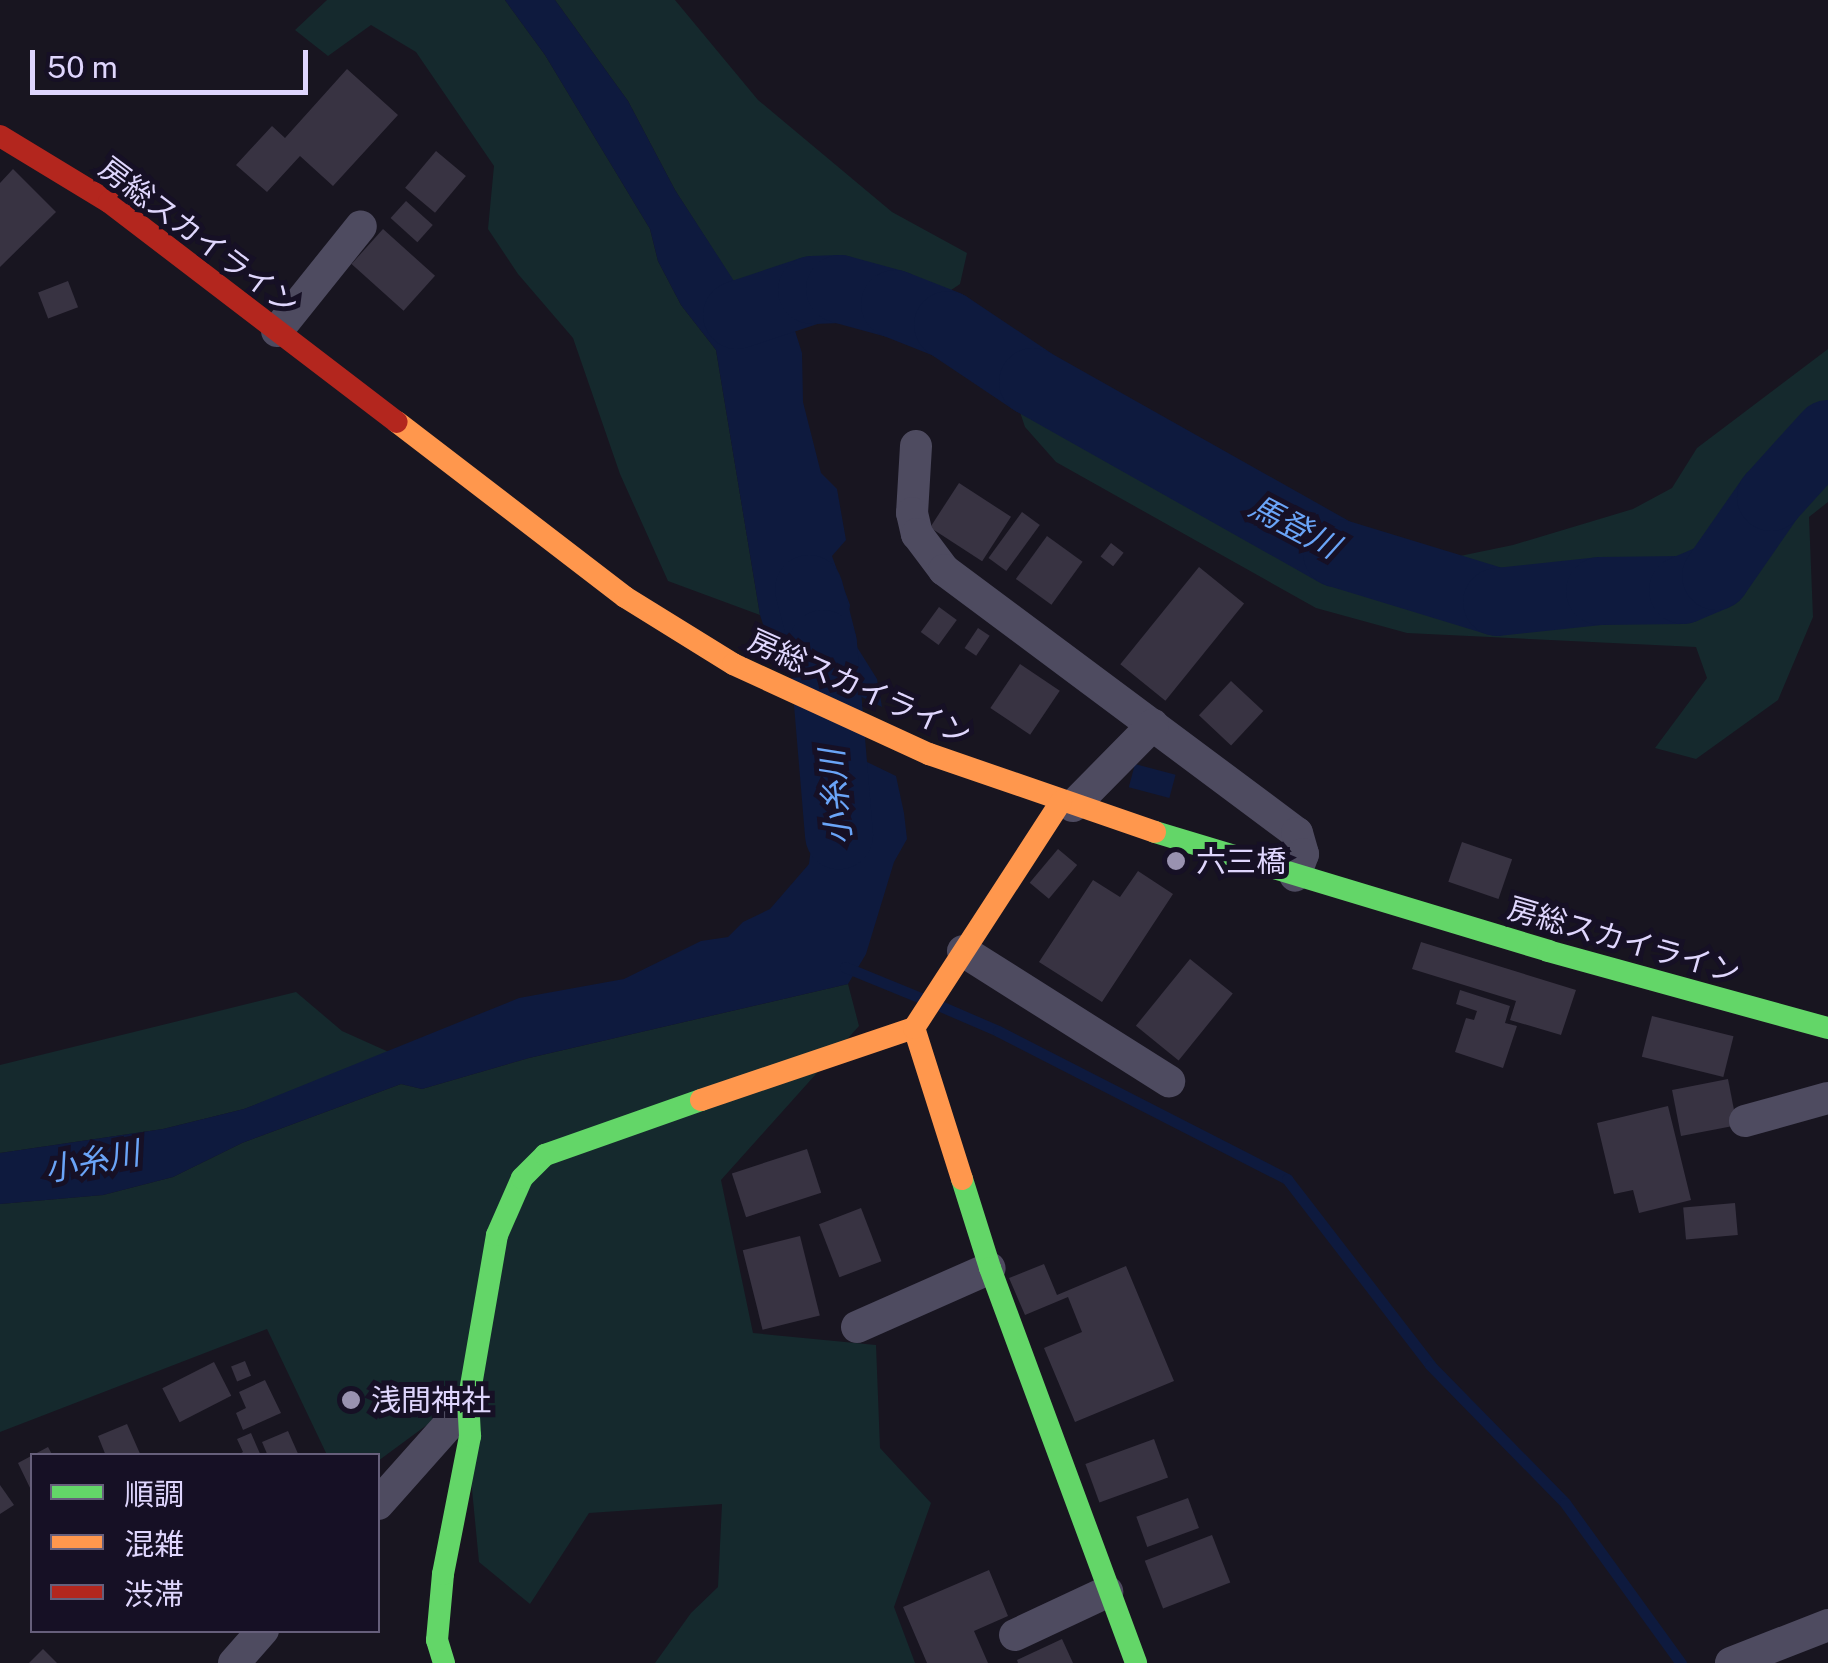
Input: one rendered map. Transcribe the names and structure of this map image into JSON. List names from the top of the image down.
{
  "streets": {
    "main road": ["房総スカイライン"]
  },
  "water": ["馬登川", "小糸川"],
  "places": ["六三橋", "浅間神社"],
  "legend": ["順調", "混雑", "渋滞"],
  "scale_bar": "50 m"
}
